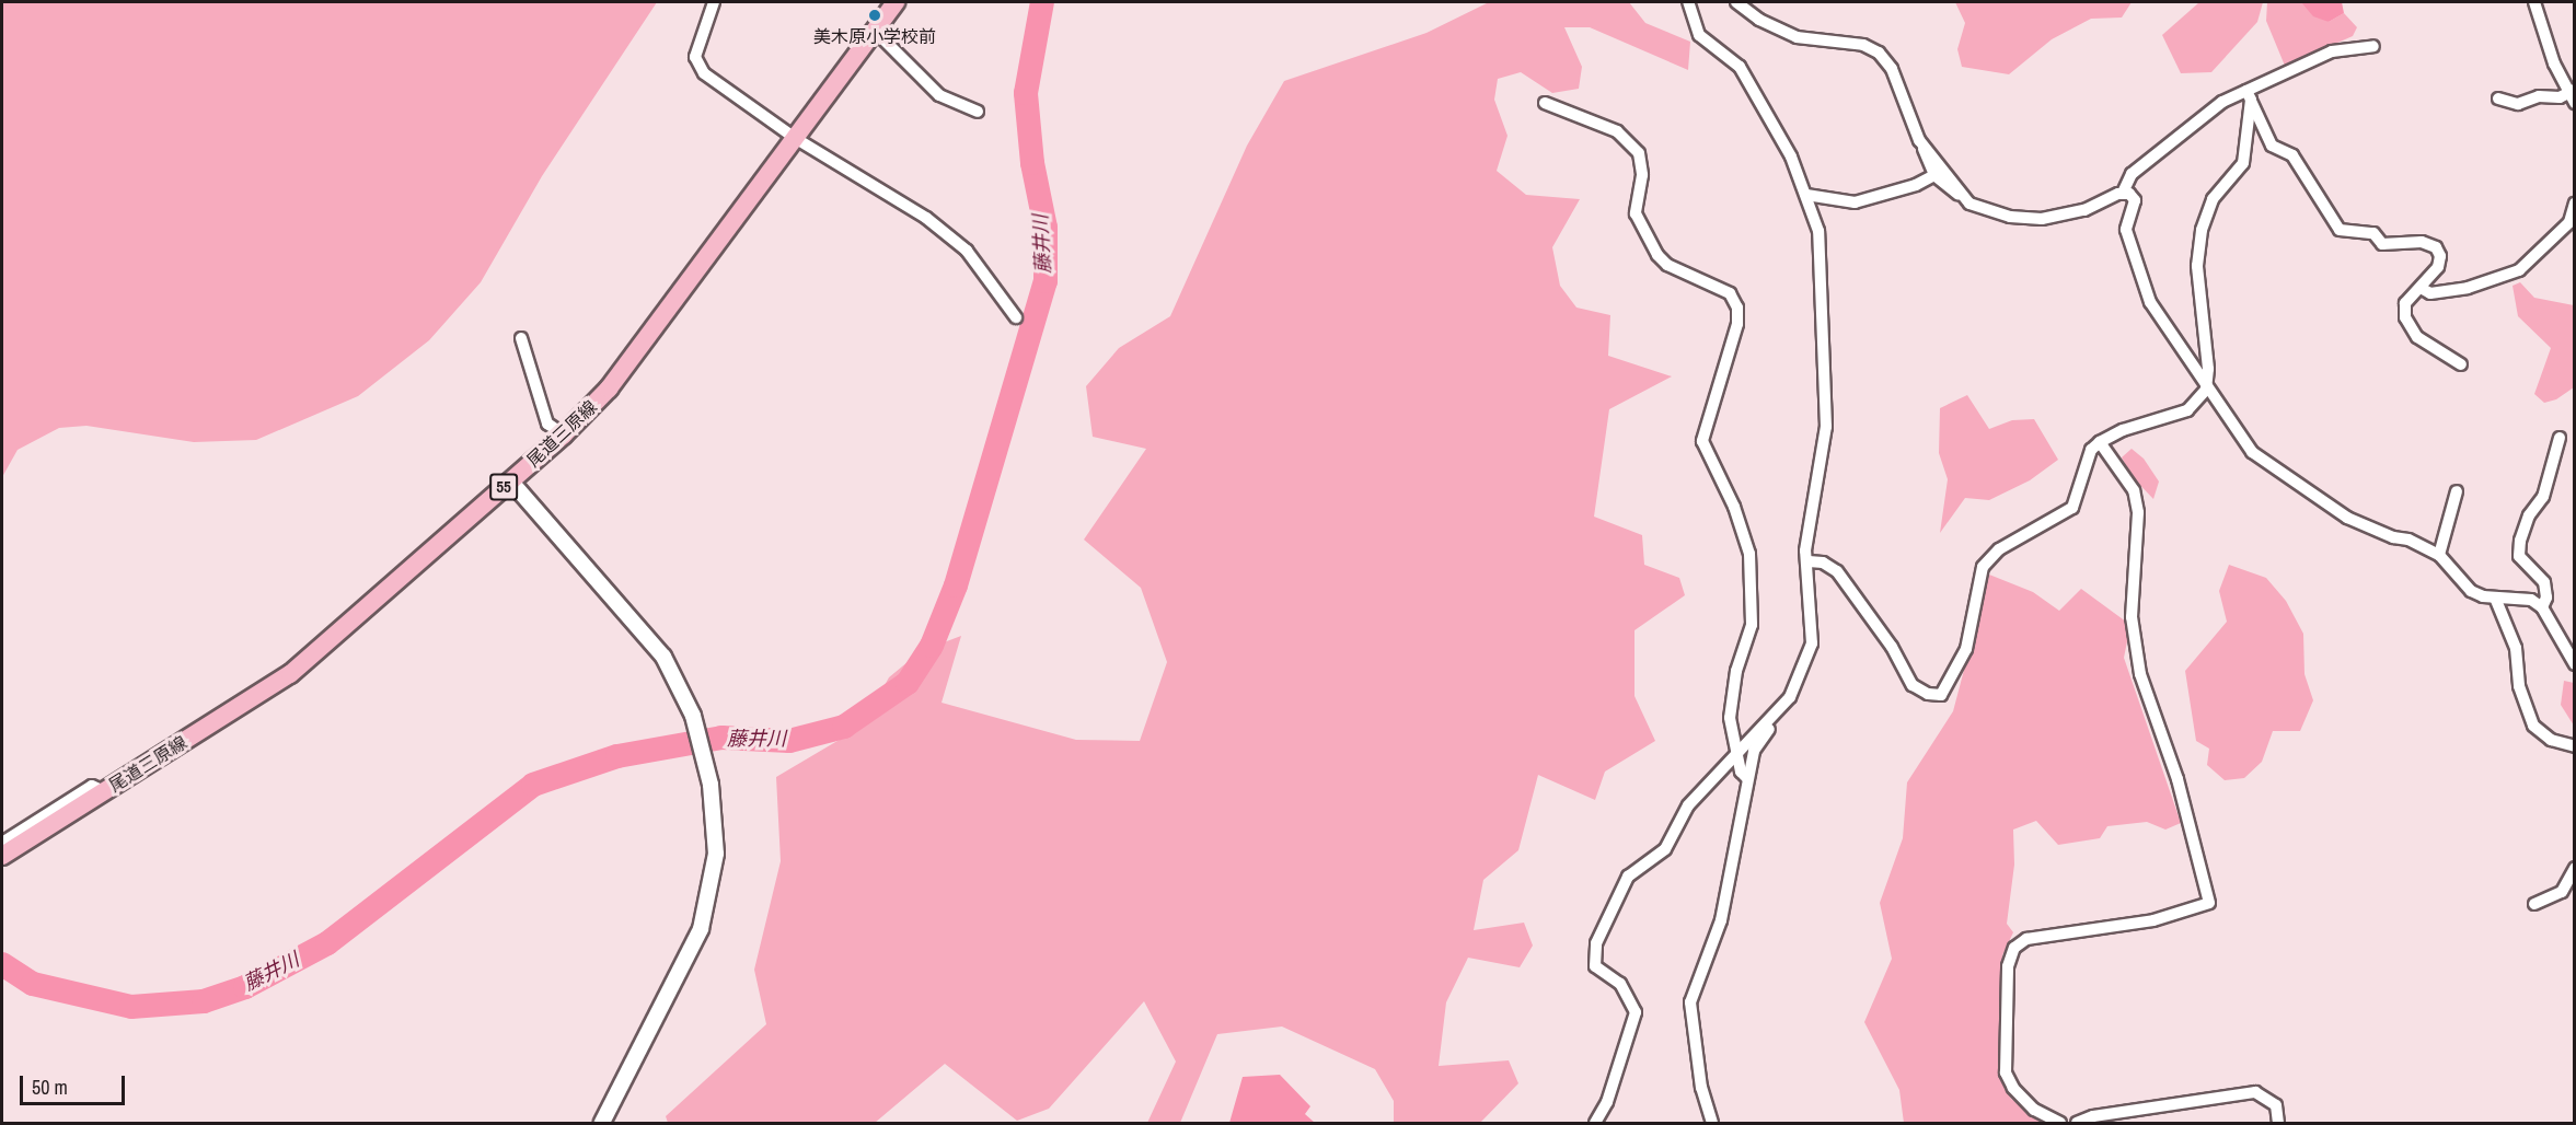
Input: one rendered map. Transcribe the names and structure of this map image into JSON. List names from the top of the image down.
{
  "streets": {
    "main road": ["尾道三原線", "55"]
  },
  "water": ["藤井川"],
  "places": ["美木原小学校前"],
  "scale_bar": "50 m"
}
